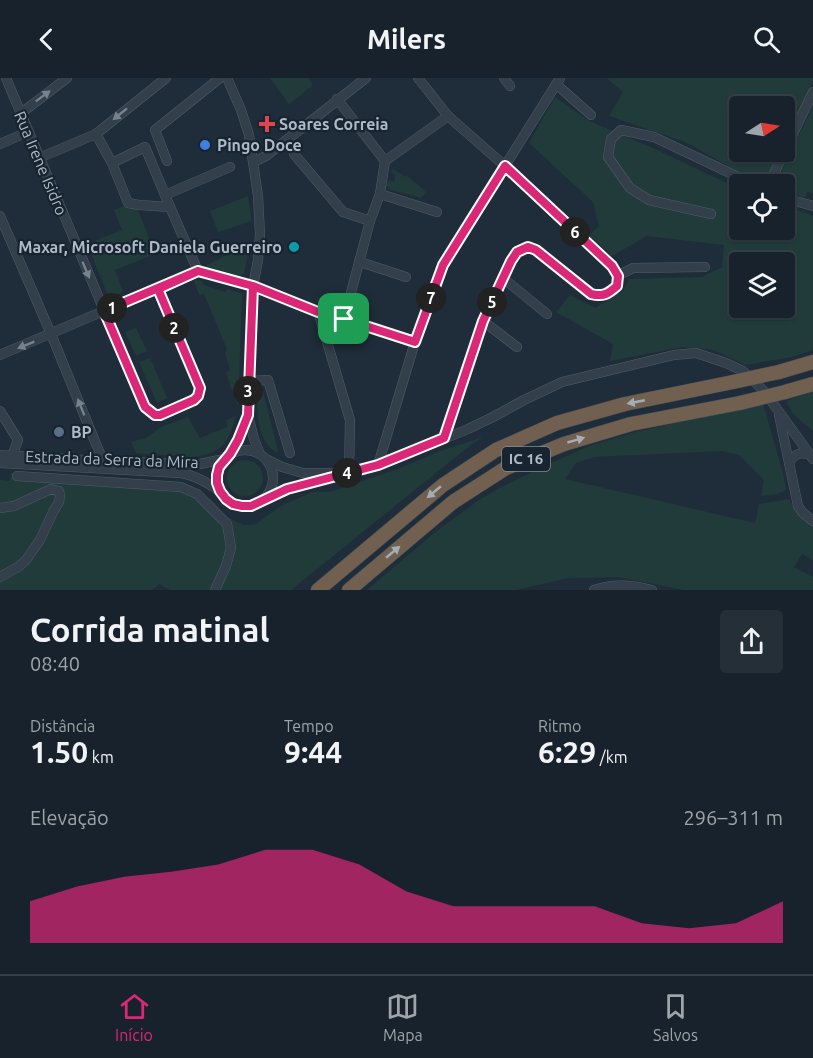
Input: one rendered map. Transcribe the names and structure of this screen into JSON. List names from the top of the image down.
{
  "streets": {
    "highway": ["IC 16"],
    "street": ["Rua Irene Isidro", "Estrada da Serra da Mira"]
  },
  "places": {
    "health": ["Soares Correia"],
    "other": ["Pingo Doce", "Maxar, Microsoft Daniela Guerreiro", "BP"]
  },
  "north": "right",
  "page": {
    "header": "Milers",
    "pins": [
      "6",
      "7",
      "5",
      "1",
      "2",
      "3",
      "4"
    ],
    "heading": ["Corrida matinal", "08:40"],
    "stats": [
      ["Distância", "1.50 km"],
      ["Tempo", "9:44"],
      ["Ritmo", "6:29 /km"]
    ],
    "chart": ["Elevação", "296–311 m"],
    "tabs": ["Início", "Mapa", "Salvos"]
  }
}
